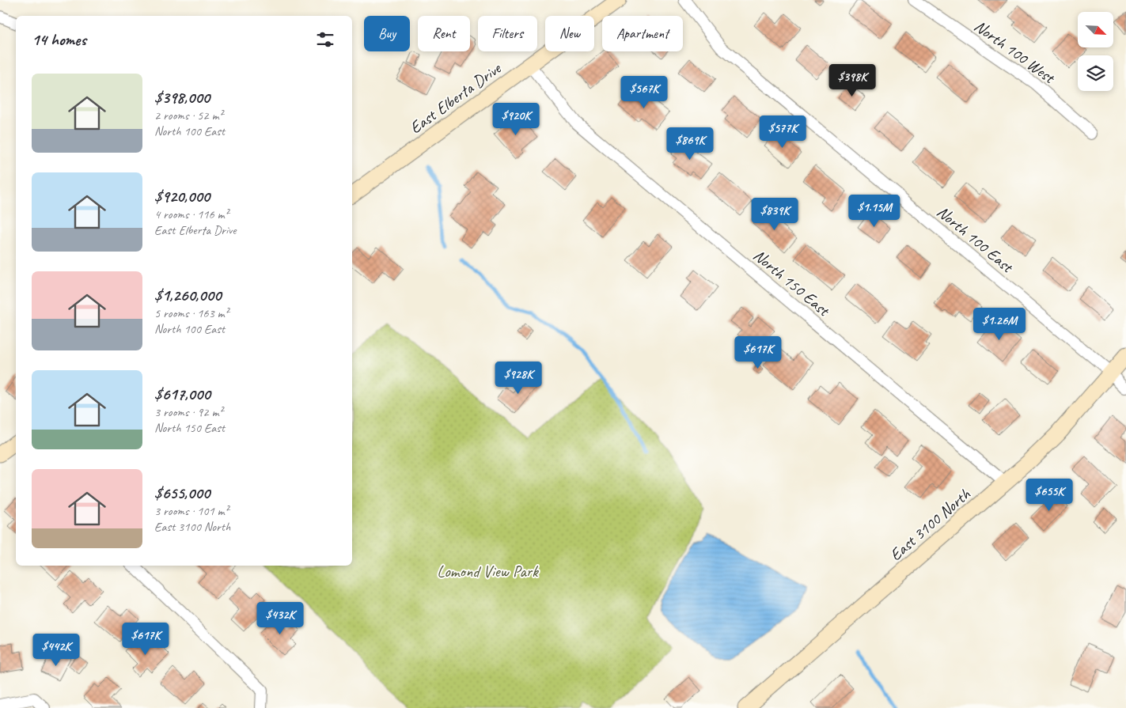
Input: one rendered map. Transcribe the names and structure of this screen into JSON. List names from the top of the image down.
{
  "streets": {
    "street": [
      "North 100 West",
      "East Elberta Drive",
      "North 100 East",
      "North 150 East",
      "East 3100 North"
    ]
  },
  "crossings": [
    ["East Elberta Drive", "North 150 East"],
    ["North 100 East", "East 3100 North"],
    ["North 150 East", "East 3100 North"]
  ],
  "parks": ["Lomond View Park"],
  "north": "bottom right",
  "page": {
    "chip": [
      "Buy",
      "Rent",
      "Filters",
      "New",
      "Apartment"
    ],
    "heading": "14 homes",
    "list": [
      {
        "name": "$398,000",
        "note": "2 rooms · 52 m² · North 100 East"
      },
      {
        "name": "$920,000",
        "note": "4 rooms · 116 m² · East Elberta Drive"
      },
      {
        "name": "$1,260,000",
        "note": "5 rooms · 163 m² · North 100 East"
      },
      {
        "name": "$617,000",
        "note": "3 rooms · 92 m² · North 150 East"
      },
      {
        "name": "$655,000",
        "note": "3 rooms · 101 m² · East 3100 North"
      }
    ],
    "price": [
      "$398K",
      "$567K",
      "$920K",
      "$577K",
      "$869K",
      "$1.15M",
      "$839K",
      "$1.26M",
      "$617K",
      "$928K",
      "$655K",
      "$432K",
      "$617K",
      "$442K"
    ]
  }
}
